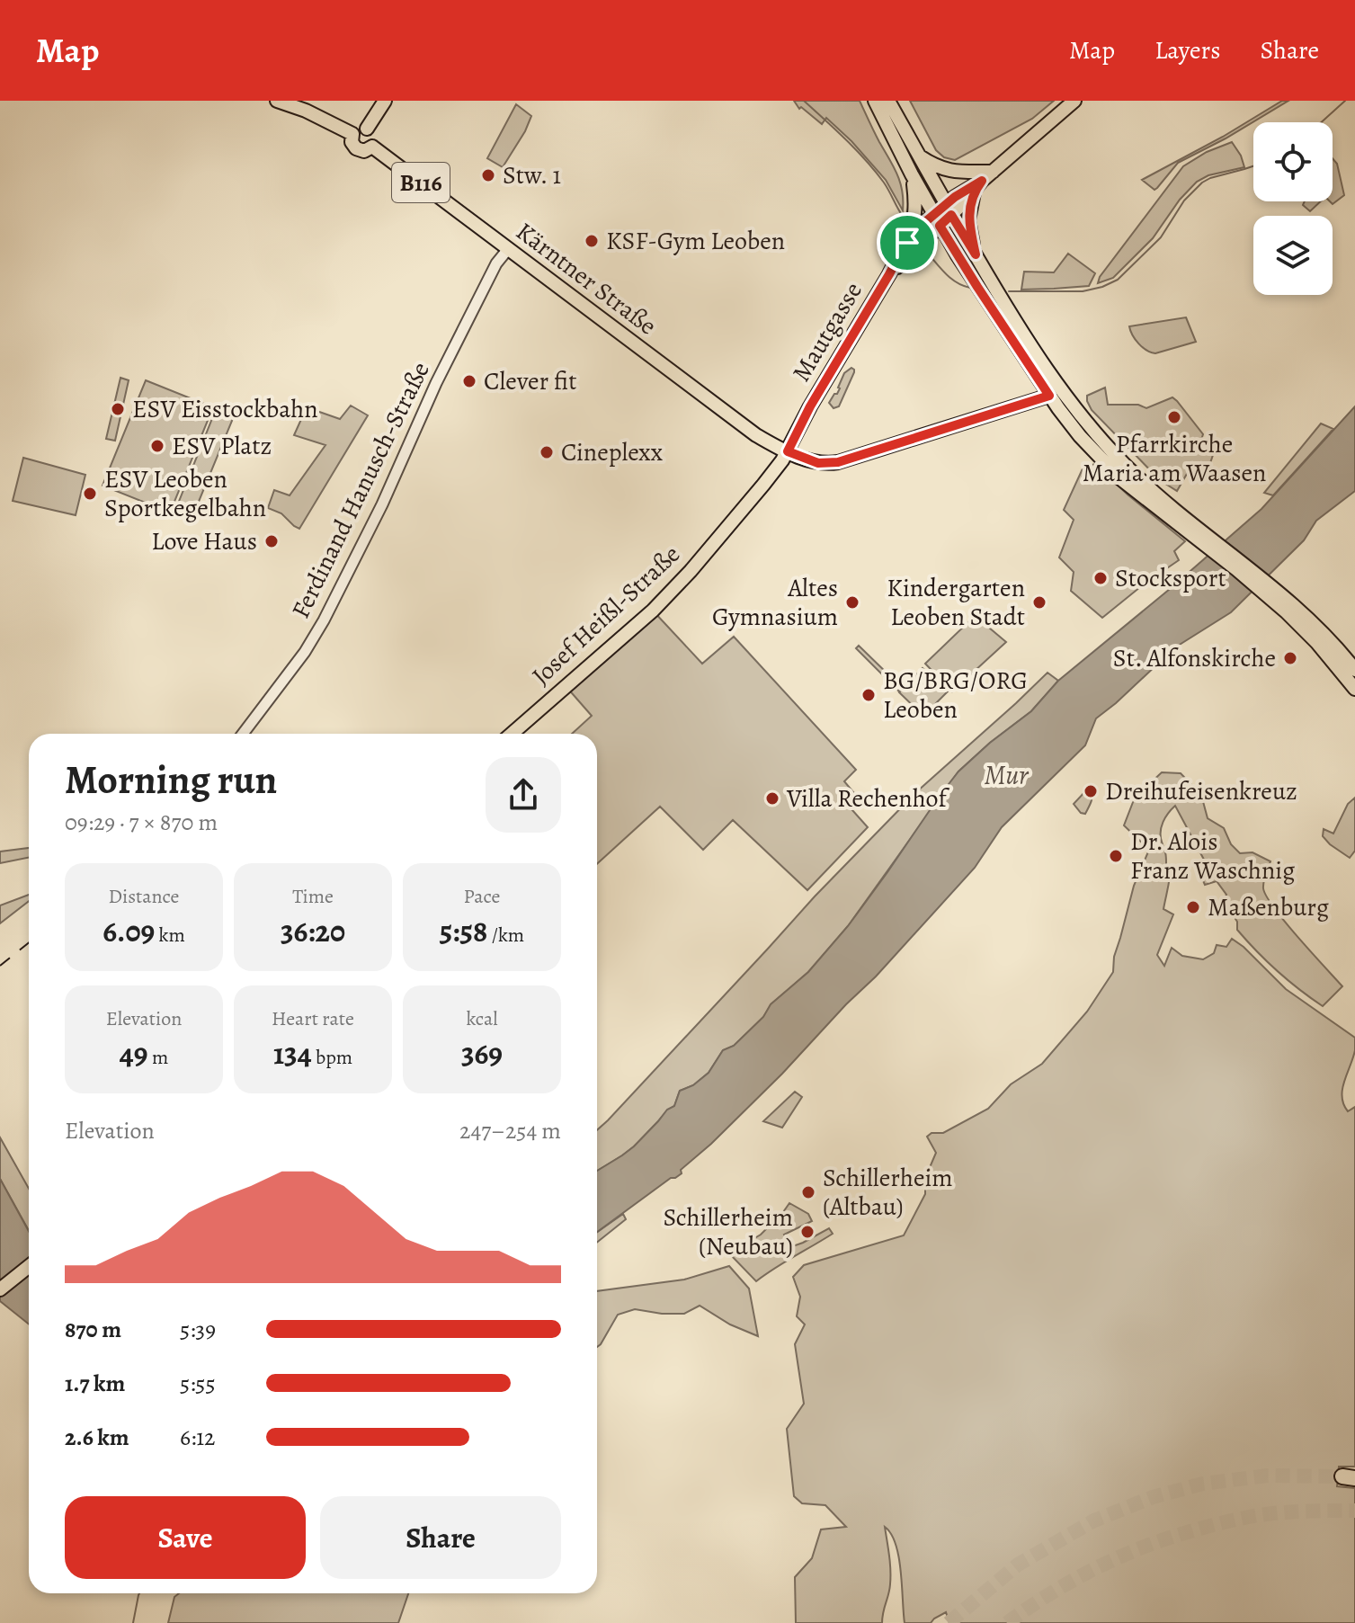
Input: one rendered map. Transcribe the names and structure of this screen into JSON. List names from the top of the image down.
{
  "streets": {
    "main road": [
      "B116",
      "Kärntner Straße",
      "Mautgasse",
      "Josef Heißl-Straße"
    ],
    "street": ["Ferdinand Hanusch-Straße"]
  },
  "crossings": [
    ["Kärntner Straße", "Mautgasse"],
    ["Kärntner Straße", "Ferdinand Hanusch-Straße"],
    ["Kärntner Straße", "Josef Heißl-Straße"],
    ["Mautgasse", "Josef Heißl-Straße"]
  ],
  "water": ["Mur"],
  "places": [
    "Stw. 1",
    "KSF-Gym Leoben",
    "Clever fit",
    "ESV Eisstockbahn",
    "Pfarrkirche Maria am Waasen",
    "ESV Platz",
    "Cineplexx",
    "ESV Leoben Sportkegelbahn",
    "Love Haus",
    "Stocksport",
    "Altes Gymnasium",
    "Kindergarten Leoben Stadt",
    "St. Alfonskirche",
    "BG/BRG/ORG Leoben",
    "Dreihufeisenkreuz",
    "Villa Rechenhof",
    "Dr. Alois Franz Waschnig",
    "Maßenburg",
    "Schillerheim (Altbau)",
    "Schillerheim (Neubau)"
  ],
  "page": {
    "header": "Map",
    "nav": ["Map", "Layers", "Share"],
    "heading": ["Morning run", "09:29 · 7 × 870 m"],
    "stats": [
      ["Distance", "6.09 km"],
      ["Time", "36:20"],
      ["Pace", "5:58 /km"],
      ["Elevation", "49 m"],
      ["Heart rate", "134 bpm"],
      ["kcal", "369"]
    ],
    "chart": ["Elevation", "247–254 m"],
    "list": [
      {
        "name": "870 m",
        "note": "5:39"
      },
      {
        "name": "1.7 km",
        "note": "5:55"
      },
      {
        "name": "2.6 km",
        "note": "6:12"
      }
    ],
    "buttons": ["Save", "Share"]
  }
}
